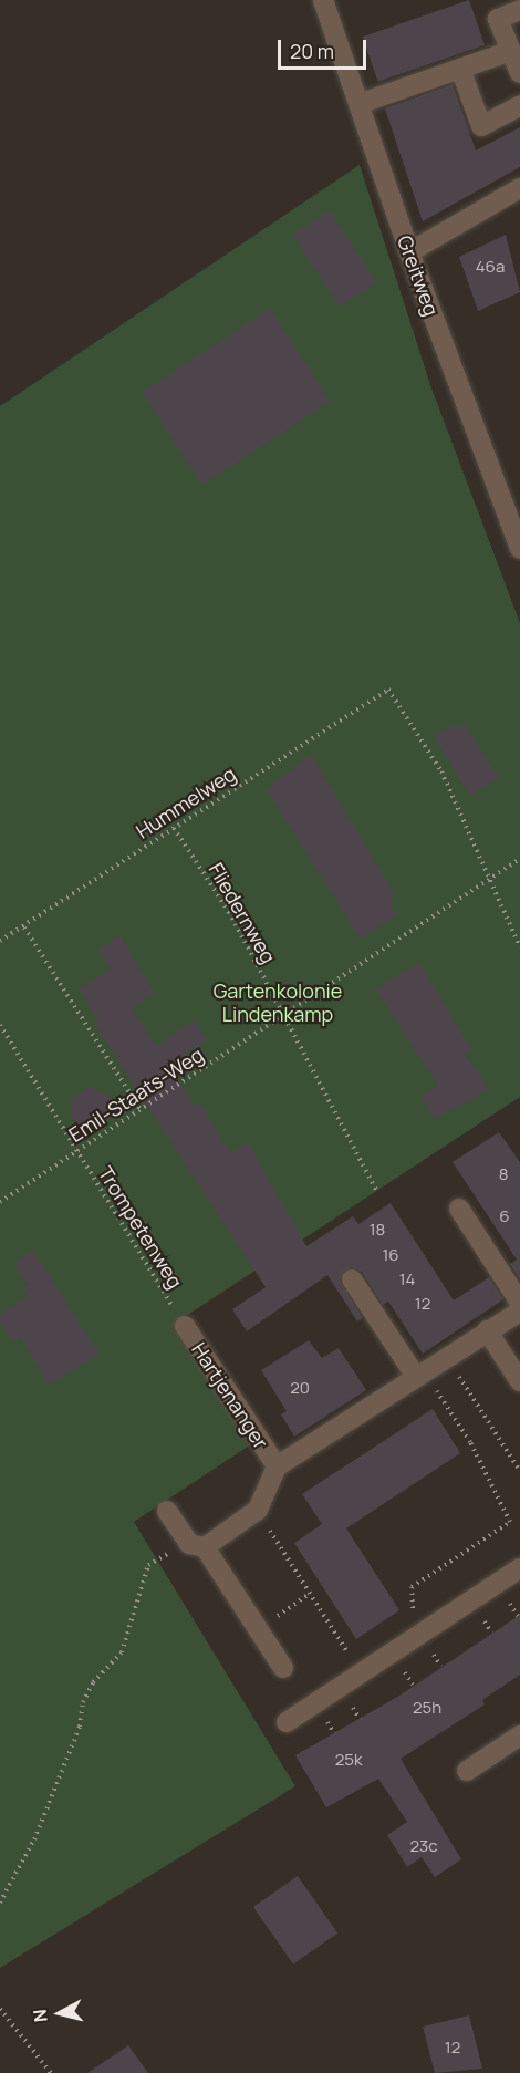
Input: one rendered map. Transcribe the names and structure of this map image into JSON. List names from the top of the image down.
{
  "streets": {
    "street": ["Greitweg", "Hartjenanger"],
    "path": [
      "Hummelweg",
      "Fliedernweg",
      "Emil-Staats-Weg",
      "Trompetenweg"
    ]
  },
  "crossings": [
    ["Hummelweg", "Fliedernweg"],
    ["Hummelweg", "Emil-Staats-Weg"],
    ["Fliedernweg", "Emil-Staats-Weg"],
    ["Emil-Staats-Weg", "Trompetenweg"],
    ["Trompetenweg", "Hartjenanger"]
  ],
  "parks": ["Gartenkolonie Lindenkamp"],
  "house_numbers": [
    "46a",
    "8",
    "6",
    "18",
    "16",
    "14",
    "12",
    "20",
    "25h",
    "25k",
    "23c",
    "12"
  ],
  "scale_bar": "20 m",
  "north": "left"
}
